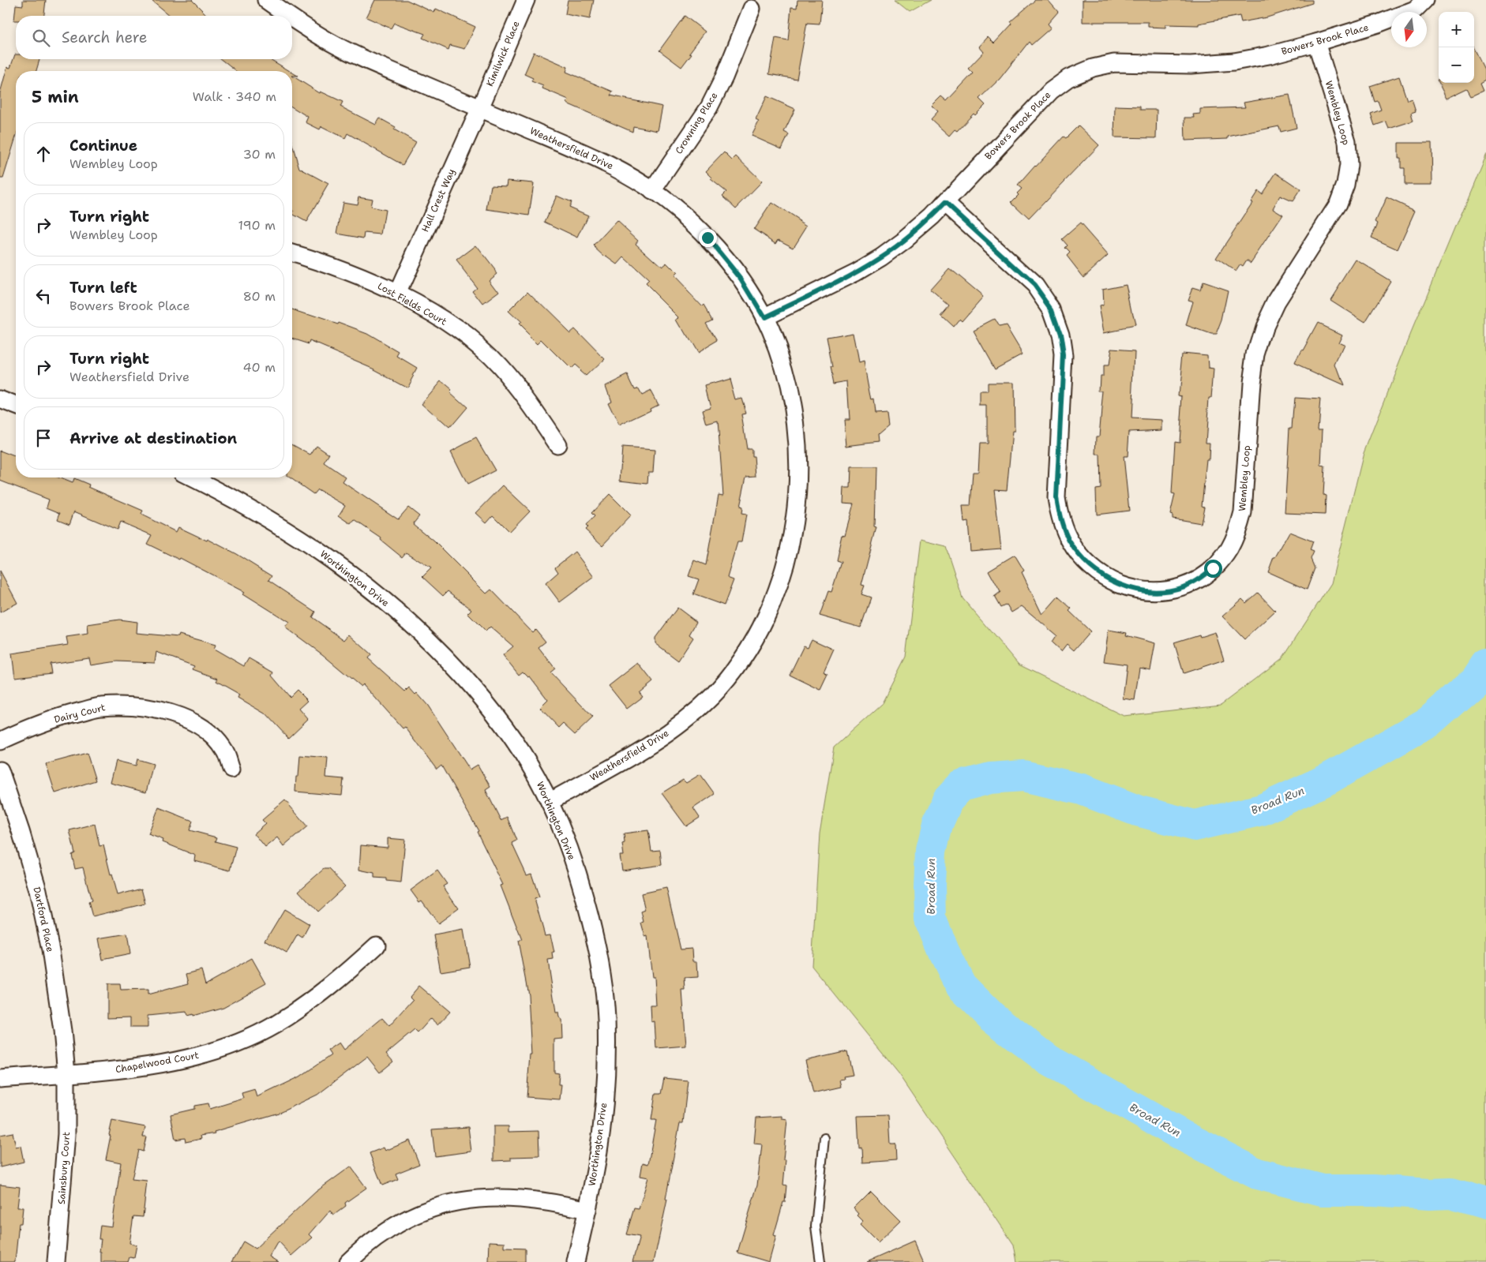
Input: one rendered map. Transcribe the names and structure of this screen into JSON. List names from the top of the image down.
{
  "streets": {
    "street": [
      "Bowers Brook Place",
      "Kimilwick Place",
      "Wembley Loop",
      "Crowning Place",
      "Weathersfield Drive",
      "Hall Crest Way",
      "Lost Fields Court",
      "Worthington Drive",
      "Dairy Court",
      "Dartford Place",
      "Chapelwood Court",
      "Sainsbury Court"
    ]
  },
  "crossings": [
    ["Bowers Brook Place", "Wembley Loop"],
    ["Bowers Brook Place", "Weathersfield Drive"],
    ["Kimilwick Place", "Weathersfield Drive"],
    ["Kimilwick Place", "Hall Crest Way"],
    ["Crowning Place", "Weathersfield Drive"],
    ["Weathersfield Drive", "Hall Crest Way"],
    ["Weathersfield Drive", "Worthington Drive"],
    ["Hall Crest Way", "Lost Fields Court"],
    ["Dartford Place", "Chapelwood Court"],
    ["Dartford Place", "Sainsbury Court"],
    ["Chapelwood Court", "Sainsbury Court"]
  ],
  "water": ["Broad Run"],
  "north": "bottom",
  "page": {
    "map_buttons": ["+", "−"],
    "search": "Search here",
    "heading": ["5 min", "Walk · 340 m"],
    "list": [
      ["Continue", "Wembley Loop", "30 m"],
      ["Turn right", "Wembley Loop", "190 m"],
      ["Turn left", "Bowers Brook Place", "80 m"],
      ["Turn right", "Weathersfield Drive", "40 m"],
      "Arrive at destination"
    ]
  }
}
